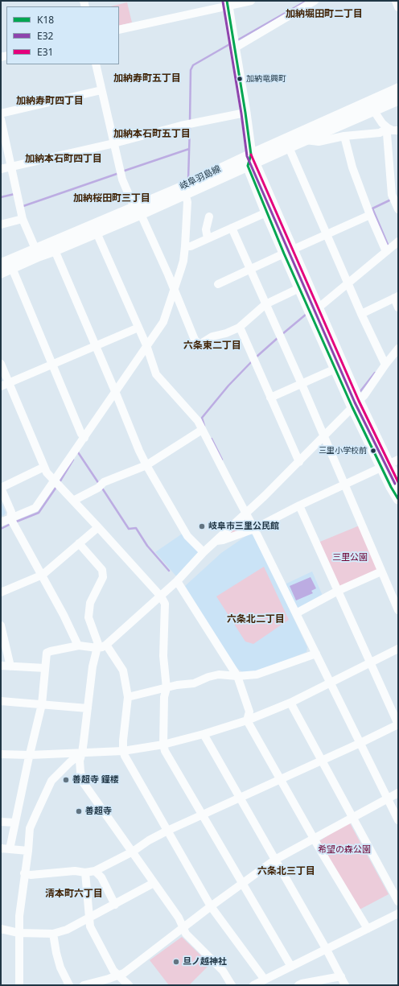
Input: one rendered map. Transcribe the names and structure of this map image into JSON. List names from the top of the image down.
{
  "streets": {
    "main road": ["岐阜羽島線"]
  },
  "districts": [
    "加納堀田町二丁目",
    "加納寿町五丁目",
    "加納寿町四丁目",
    "加納本石町五丁目",
    "加納本石町四丁目",
    "加納桜田町三丁目",
    "六条東二丁目",
    "六条北二丁目",
    "六条北三丁目",
    "清本町六丁目"
  ],
  "parks": ["三里公園", "希望の森公園"],
  "places": [
    "加納竜興町",
    "三里小学校前",
    "岐阜市三里公民館",
    "善超寺 鐘楼",
    "善超寺",
    "旦ノ越神社"
  ],
  "lines": ["transit line K18", "transit line E32", "transit line E31"],
  "legend": ["K18", "E32", "E31"]
}
